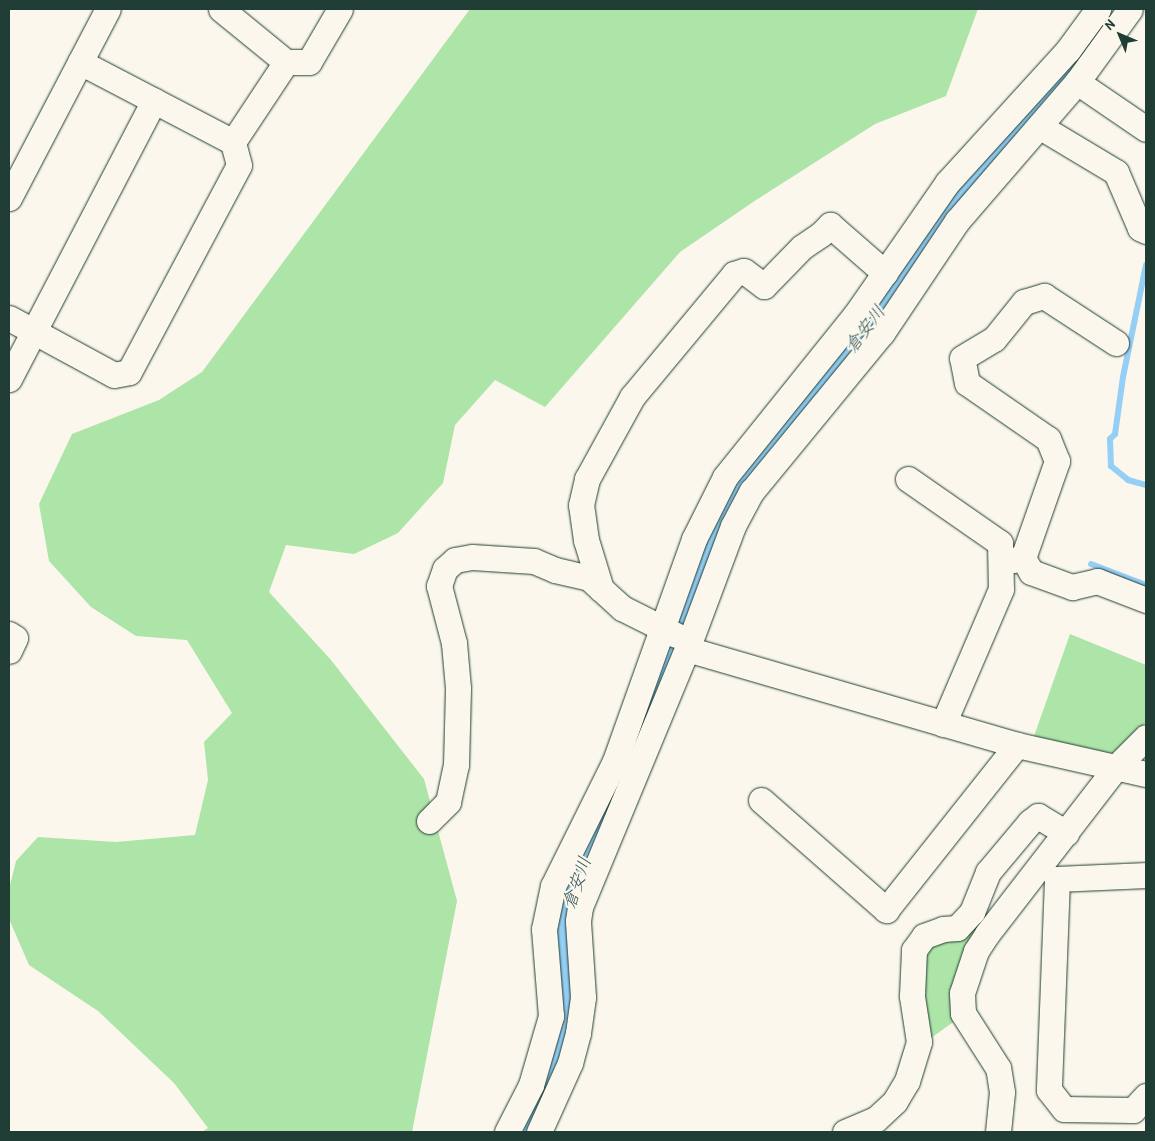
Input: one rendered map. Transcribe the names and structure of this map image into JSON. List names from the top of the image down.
{
  "water": ["倉安川"],
  "north": "top left"
}
